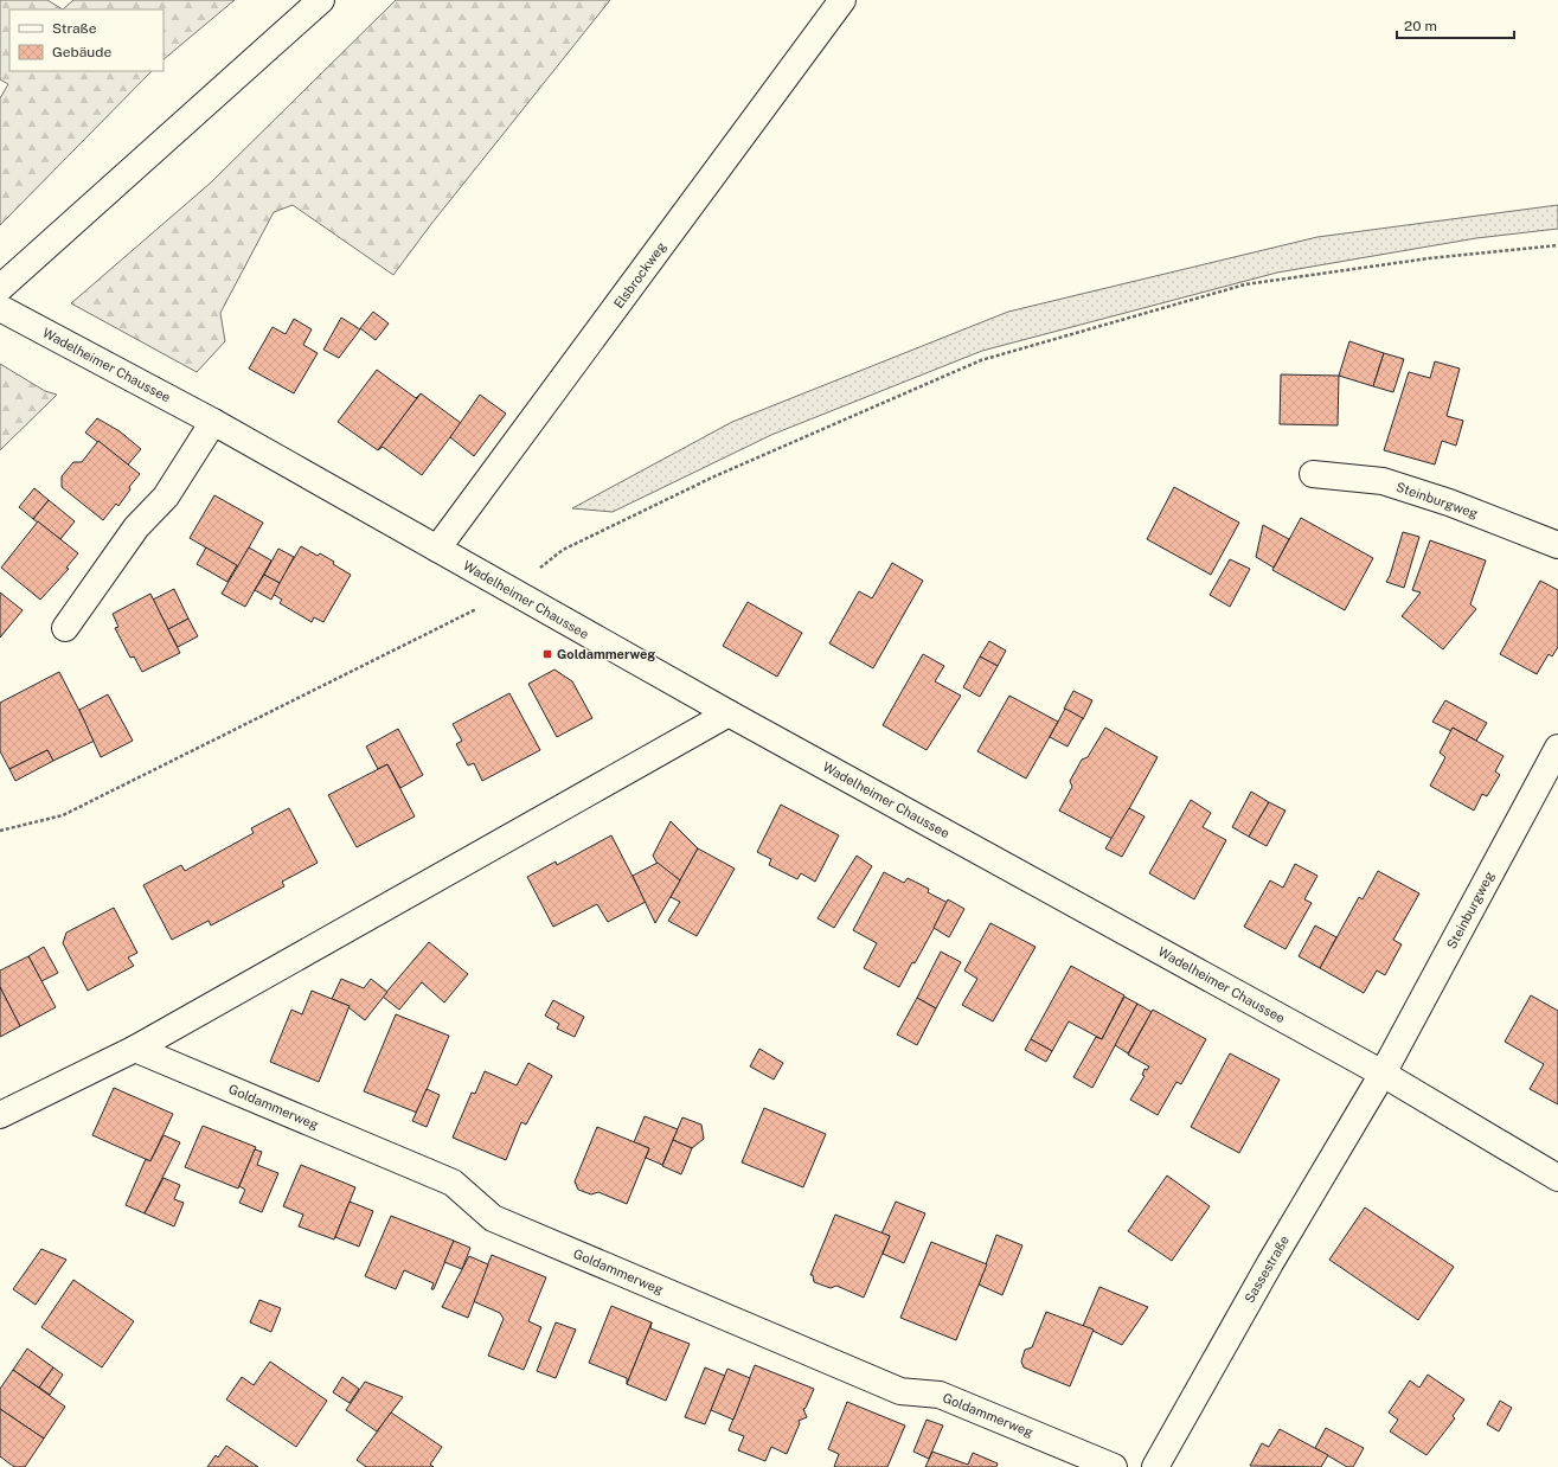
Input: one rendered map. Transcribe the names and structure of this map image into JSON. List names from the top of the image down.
{
  "streets": {
    "main road": [
      "Elsbrockweg",
      "Wadelheimer Chaussee",
      "Steinburgweg",
      "Goldammerweg",
      "Sassestraße"
    ]
  },
  "crossings": [
    ["Elsbrockweg", "Wadelheimer Chaussee"],
    ["Wadelheimer Chaussee", "Steinburgweg"],
    ["Wadelheimer Chaussee", "Sassestraße"],
    ["Steinburgweg", "Sassestraße"]
  ],
  "places": {
    "transit": ["Goldammerweg"]
  },
  "legend": ["Straße", "Gebäude"],
  "scale_bar": "20 m"
}
